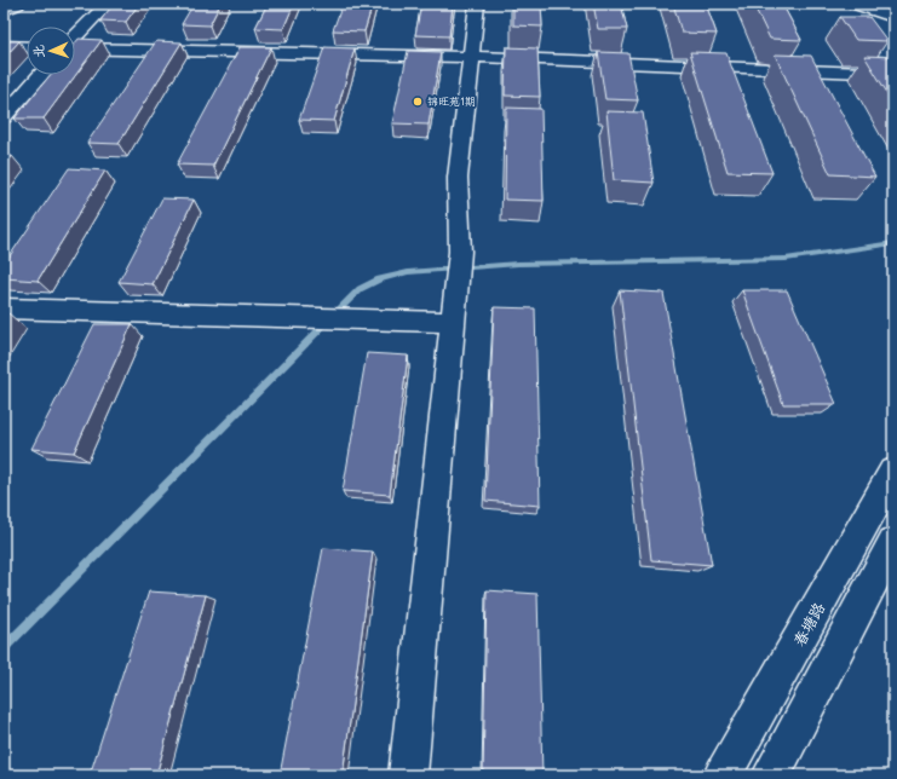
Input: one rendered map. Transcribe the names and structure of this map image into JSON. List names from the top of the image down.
{
  "streets": {
    "street": ["春塘路"]
  },
  "places": ["锦旺苑1期"],
  "north": "left"
}
